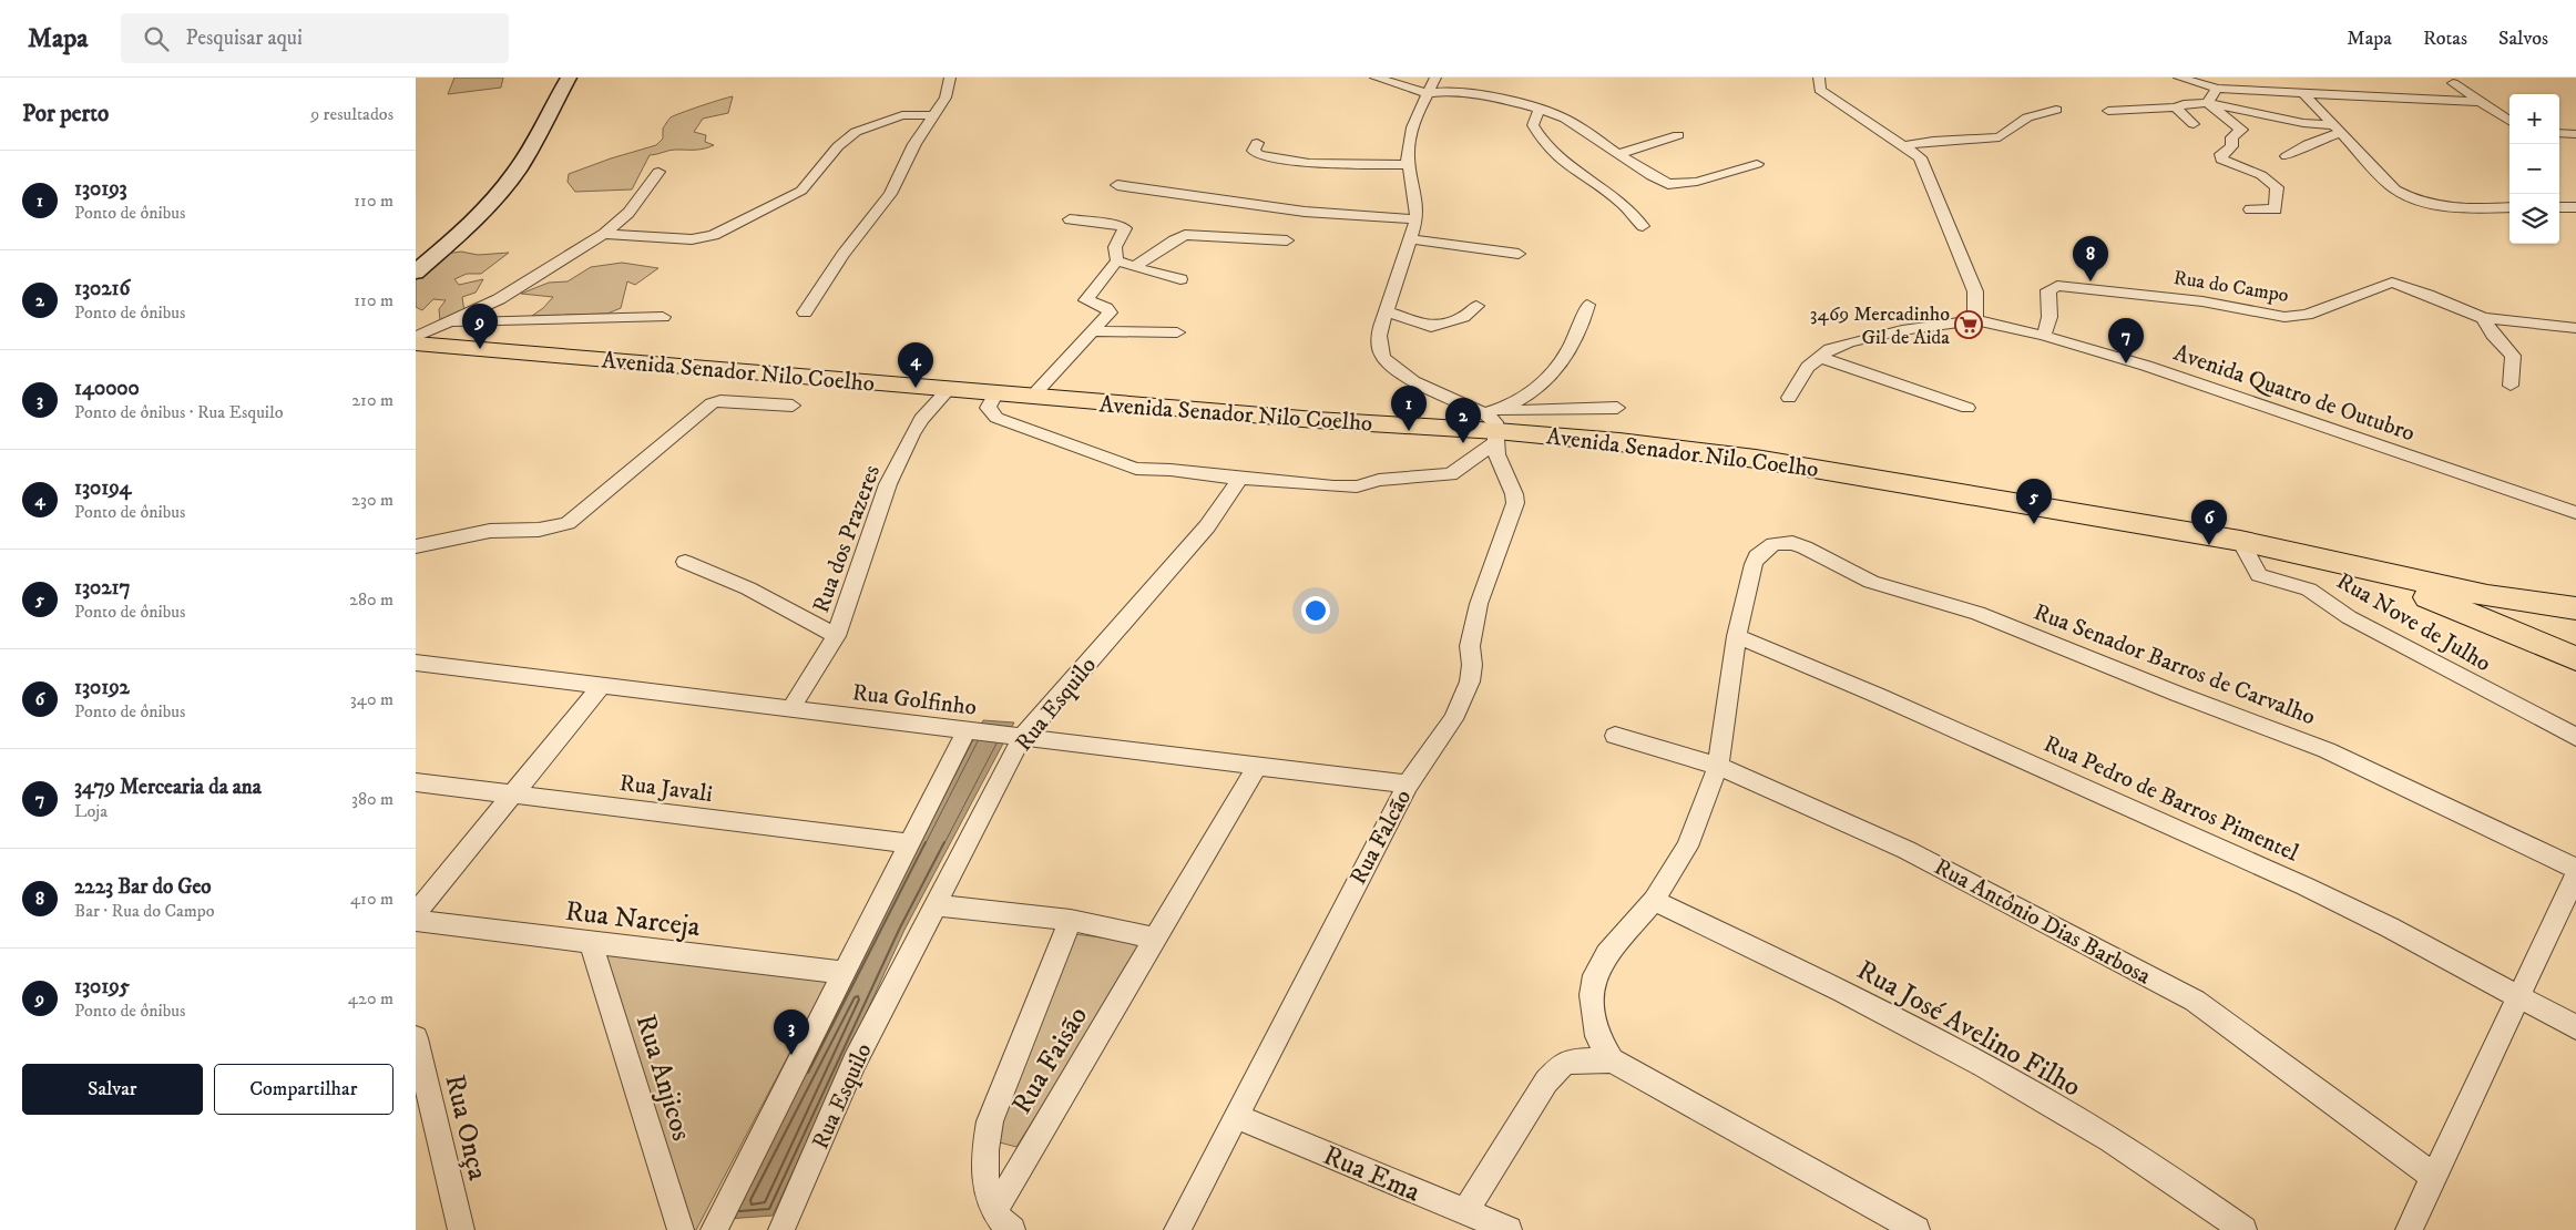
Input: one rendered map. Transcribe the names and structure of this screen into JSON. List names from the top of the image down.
{
  "streets": {
    "main road": ["Avenida Senador Nilo Coelho"],
    "street": [
      "Rua do Campo",
      "Avenida Quatro de Outubro",
      "Rua dos Prazeres",
      "Rua Nove de Julho",
      "Rua Senador Barros de Carvalho",
      "Rua Golfinho",
      "Rua Esquilo",
      "Rua Javali",
      "Rua Pedro de Barros Pimentel",
      "Rua Falcão",
      "Rua Narceja",
      "Rua Antônio Dias Barbosa",
      "Rua José Avelino Filho",
      "Rua Faisão",
      "Rua Anjicos",
      "Rua Onça",
      "Rua Ema"
    ]
  },
  "crossings": [
    ["Rua do Campo", "Avenida Quatro de Outubro"],
    ["Avenida Senador Nilo Coelho", "Rua dos Prazeres"],
    ["Avenida Senador Nilo Coelho", "Rua Nove de Julho"],
    ["Avenida Senador Nilo Coelho", "Rua Falcão"],
    ["Rua dos Prazeres", "Rua Golfinho"],
    ["Rua Senador Barros de Carvalho", "Rua Pedro de Barros Pimentel"],
    ["Rua Golfinho", "Rua Esquilo"],
    ["Rua Golfinho", "Rua Falcão"],
    ["Rua Golfinho", "Rua Faisão"],
    ["Rua Falcão", "Rua Ema"],
    ["Rua Narceja", "Rua Anjicos"]
  ],
  "places": {
    "supermarket": ["3469 Mercadinho Gil de Aida"]
  },
  "page": {
    "header": "Mapa",
    "search": "Pesquisar aqui",
    "nav": ["Mapa", "Rotas", "Salvos"],
    "heading": ["Por perto", "9 resultados"],
    "map_buttons": ["+", "−"],
    "list": [
      {
        "mark": "1",
        "name": "130193",
        "note": "Ponto de ônibus",
        "value": "110 m"
      },
      {
        "mark": "2",
        "name": "130216",
        "note": "Ponto de ônibus",
        "value": "110 m"
      },
      {
        "mark": "3",
        "name": "140000",
        "note": "Ponto de ônibus · Rua Esquilo",
        "value": "210 m"
      },
      {
        "mark": "4",
        "name": "130194",
        "note": "Ponto de ônibus",
        "value": "230 m"
      },
      {
        "mark": "5",
        "name": "130217",
        "note": "Ponto de ônibus",
        "value": "280 m"
      },
      {
        "mark": "6",
        "name": "130192",
        "note": "Ponto de ônibus",
        "value": "340 m"
      },
      {
        "mark": "7",
        "name": "3479 Mercearia da ana",
        "note": "Loja",
        "value": "380 m"
      },
      {
        "mark": "8",
        "name": "2223 Bar do Geo",
        "note": "Bar · Rua do Campo",
        "value": "410 m"
      },
      {
        "mark": "9",
        "name": "130195",
        "note": "Ponto de ônibus",
        "value": "420 m"
      }
    ],
    "pins": [
      "8",
      "9",
      "7",
      "4",
      "1",
      "2",
      "5",
      "6",
      "3"
    ],
    "buttons": ["Salvar", "Compartilhar"]
  }
}
